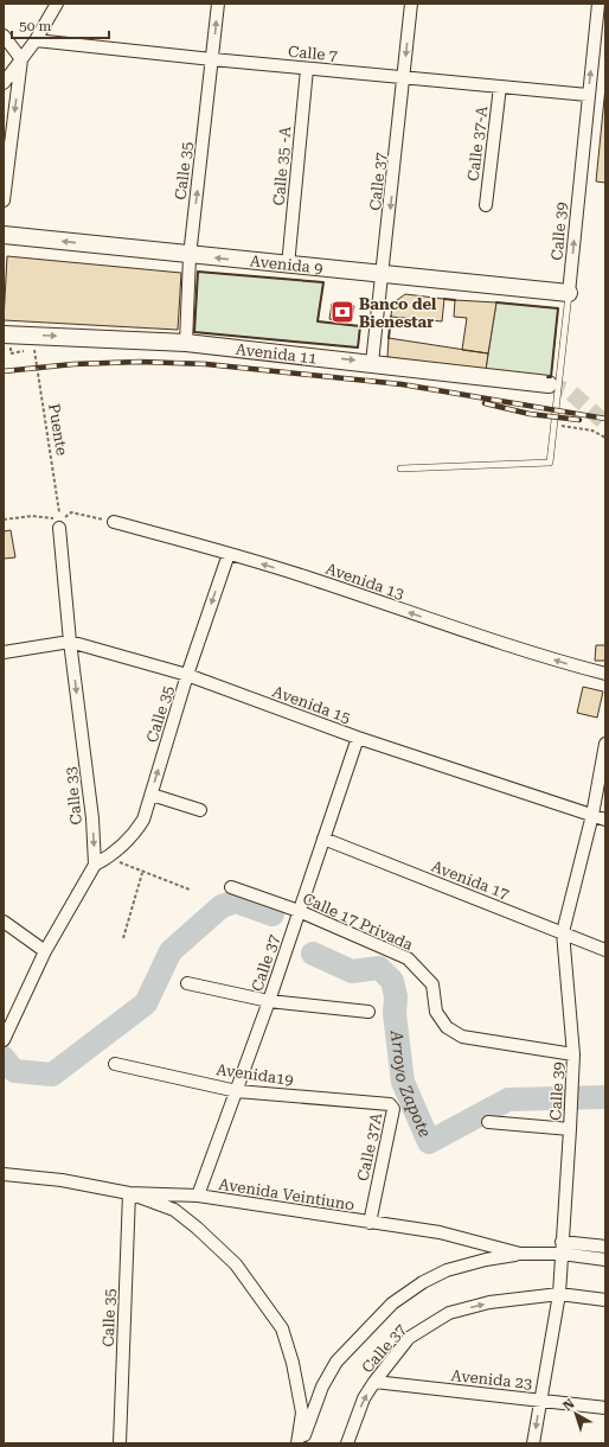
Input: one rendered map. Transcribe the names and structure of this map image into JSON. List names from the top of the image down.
{
  "streets": {
    "main road": ["Avenida 9", "Avenida 11"],
    "street": [
      "Calle 7",
      "Calle 37-A",
      "Calle 35 -A",
      "Calle 35",
      "Calle 37",
      "Calle 39",
      "Avenida 13",
      "Avenida 15",
      "Calle 33",
      "Avenida 17",
      "Calle 17 Privada",
      "Avenida19",
      "Calle 37A",
      "Avenida Veintiuno",
      "Avenida 23"
    ],
    "path": ["Puente"]
  },
  "crossings": [
    ["Calle 7", "Calle 37-A"],
    ["Calle 7", "Calle 35 -A"],
    ["Calle 7", "Calle 35"],
    ["Calle 7", "Calle 37"],
    ["Calle 7", "Calle 39"],
    ["Calle 35 -A", "Avenida 9"],
    ["Calle 35", "Avenida 9"],
    ["Calle 35", "Avenida 11"],
    ["Calle 35", "Avenida 13"],
    ["Calle 35", "Avenida 15"],
    ["Calle 35", "Calle 33"],
    ["Calle 35", "Avenida Veintiuno"],
    ["Calle 37", "Calle 39"],
    ["Calle 37", "Avenida 9"],
    ["Calle 37", "Avenida 11"],
    ["Calle 37", "Avenida 15"],
    ["Calle 37", "Avenida 17"],
    ["Calle 37", "Calle 17 Privada"],
    ["Calle 37", "Avenida19"],
    ["Calle 37", "Avenida Veintiuno"],
    ["Calle 37", "Avenida 23"],
    ["Calle 39", "Avenida 9"],
    ["Calle 39", "Avenida 15"],
    ["Calle 39", "Avenida 17"],
    ["Calle 39", "Calle 17 Privada"],
    ["Calle 39", "Avenida Veintiuno"],
    ["Calle 39", "Avenida 23"],
    ["Avenida 15", "Calle 33"],
    ["Avenida19", "Calle 37A"],
    ["Calle 37A", "Avenida Veintiuno"]
  ],
  "one_way": [
    "Avenida 9",
    "Avenida 11",
    "Avenida 13",
    "Calle 33"
  ],
  "water": ["Arroyo Zapote"],
  "places": {
    "bank": ["Banco del Bienestar"]
  },
  "scale_bar": "50 m",
  "north": "top left"
}
